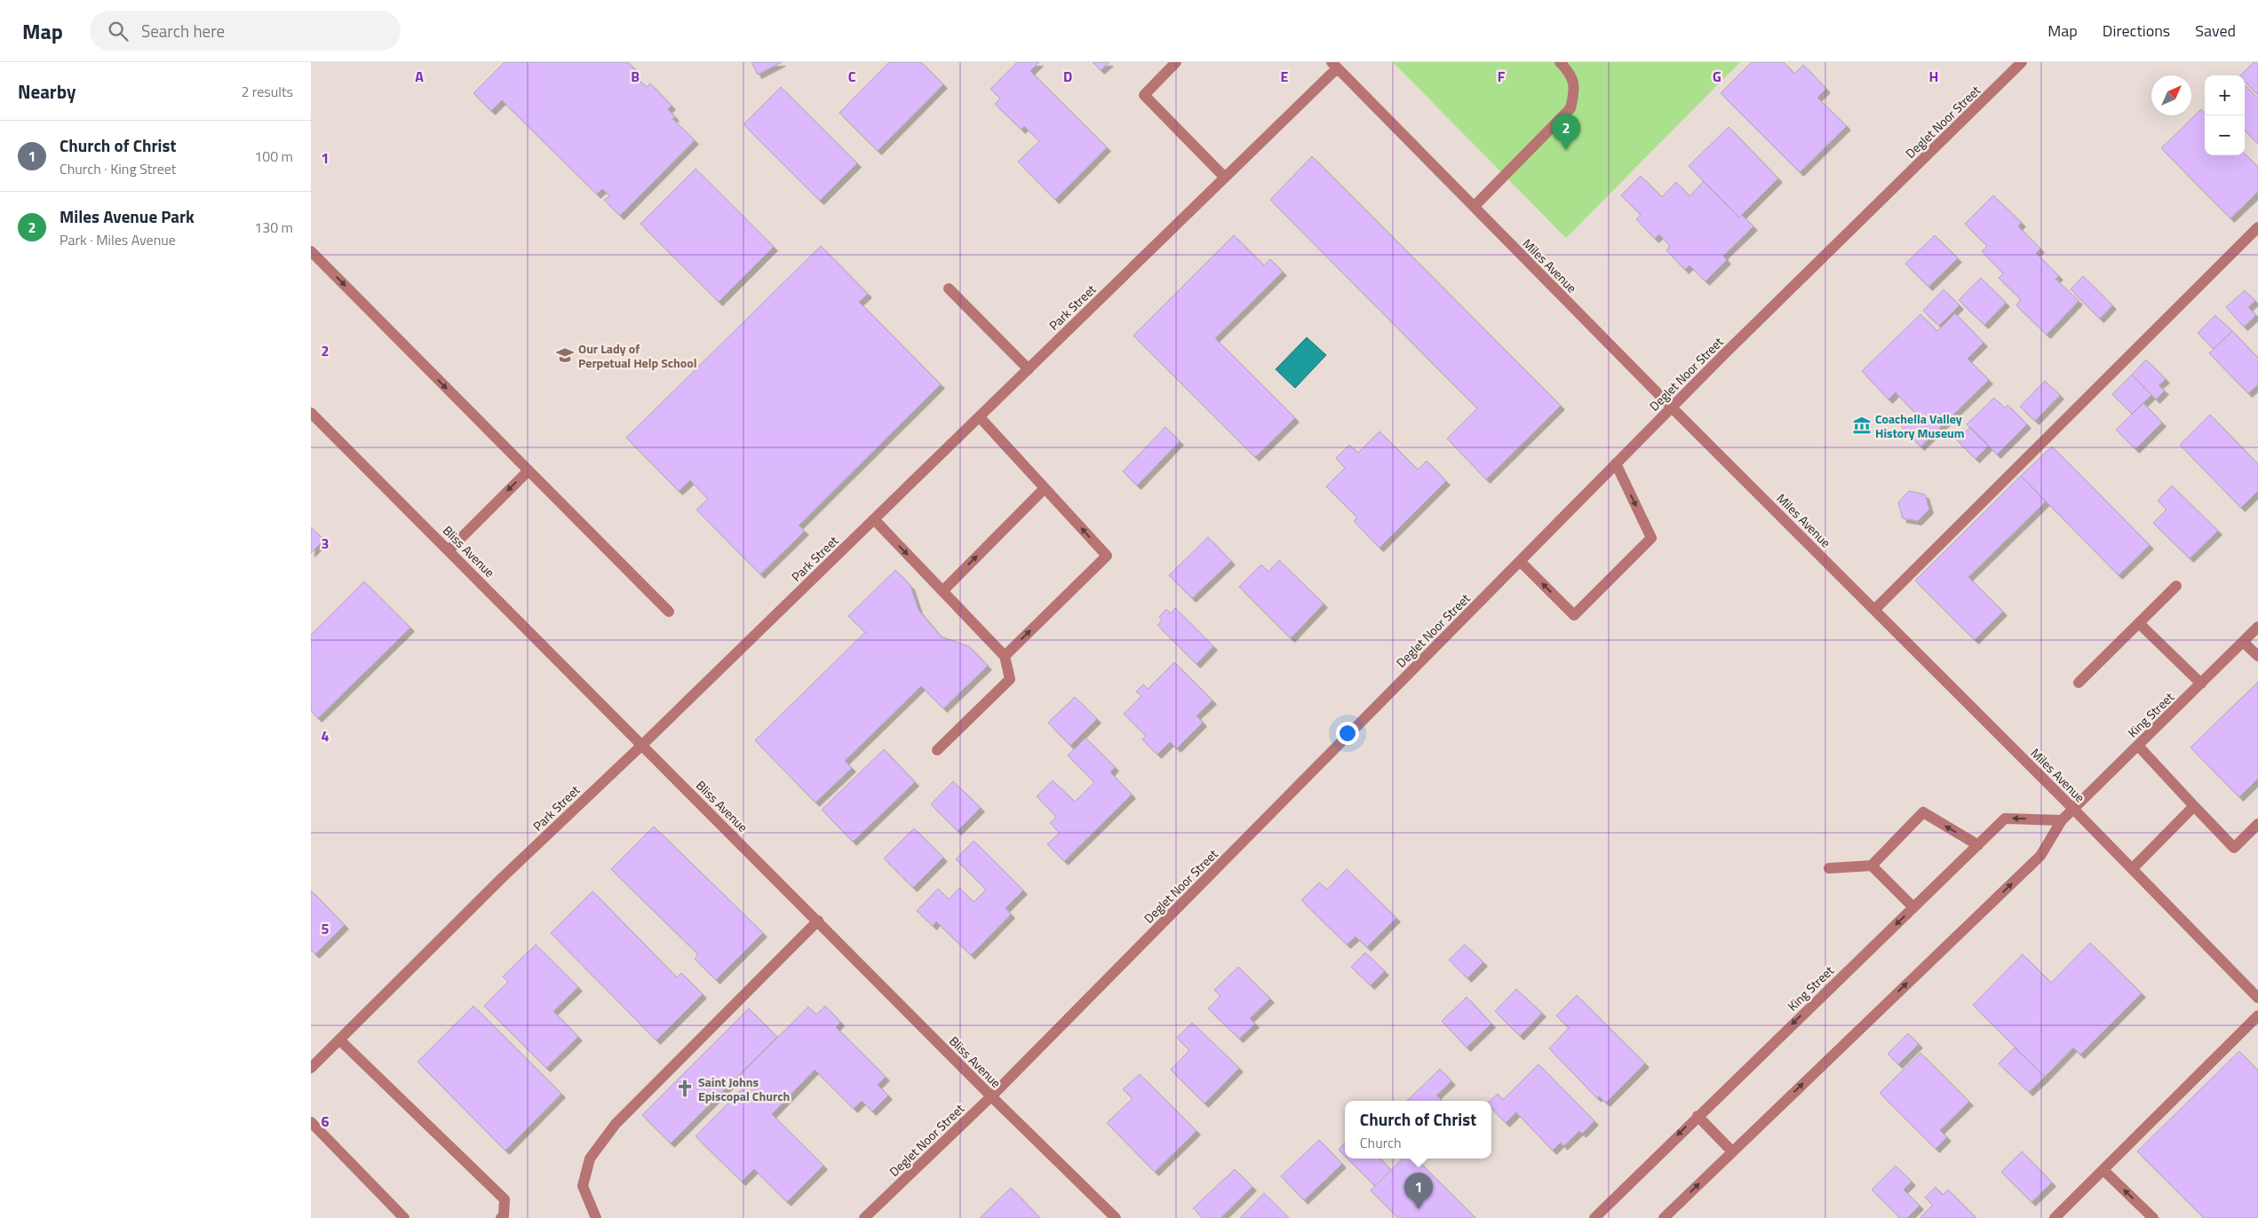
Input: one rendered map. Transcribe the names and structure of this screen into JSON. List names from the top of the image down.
{
  "streets": {
    "street": [
      "Deglet Noor Street",
      "Miles Avenue",
      "Park Street",
      "Bliss Avenue",
      "King Street"
    ]
  },
  "crossings": [
    ["Deglet Noor Street", "Miles Avenue"],
    ["Deglet Noor Street", "Bliss Avenue"],
    ["Miles Avenue", "Park Street"],
    ["Miles Avenue", "King Street"],
    ["Park Street", "Bliss Avenue"]
  ],
  "places": {
    "school or university": ["Our Lady of Perpetual Help School"],
    "museum": ["Coachella Valley History Museum"],
    "church": ["Saint Johns Episcopal Church"]
  },
  "north": "top right",
  "page": {
    "header": "Map",
    "search": "Search here",
    "nav": ["Map", "Directions", "Saved"],
    "heading": ["Nearby", "2 results"],
    "map_buttons": ["+", "−"],
    "pins": ["2", "1"],
    "list": [
      {
        "mark": "1",
        "name": "Church of Christ",
        "note": "Church · King Street",
        "value": "100 m"
      },
      {
        "mark": "2",
        "name": "Miles Avenue Park",
        "note": "Park · Miles Avenue",
        "value": "130 m"
      }
    ],
    "popup": ["Church of Christ", "Church"]
  },
  "grid": {
    "columns": [
      "A",
      "B",
      "C",
      "D",
      "E",
      "F",
      "G",
      "H"
    ],
    "rows": [
      "1",
      "2",
      "3",
      "4",
      "5",
      "6"
    ]
  }
}
